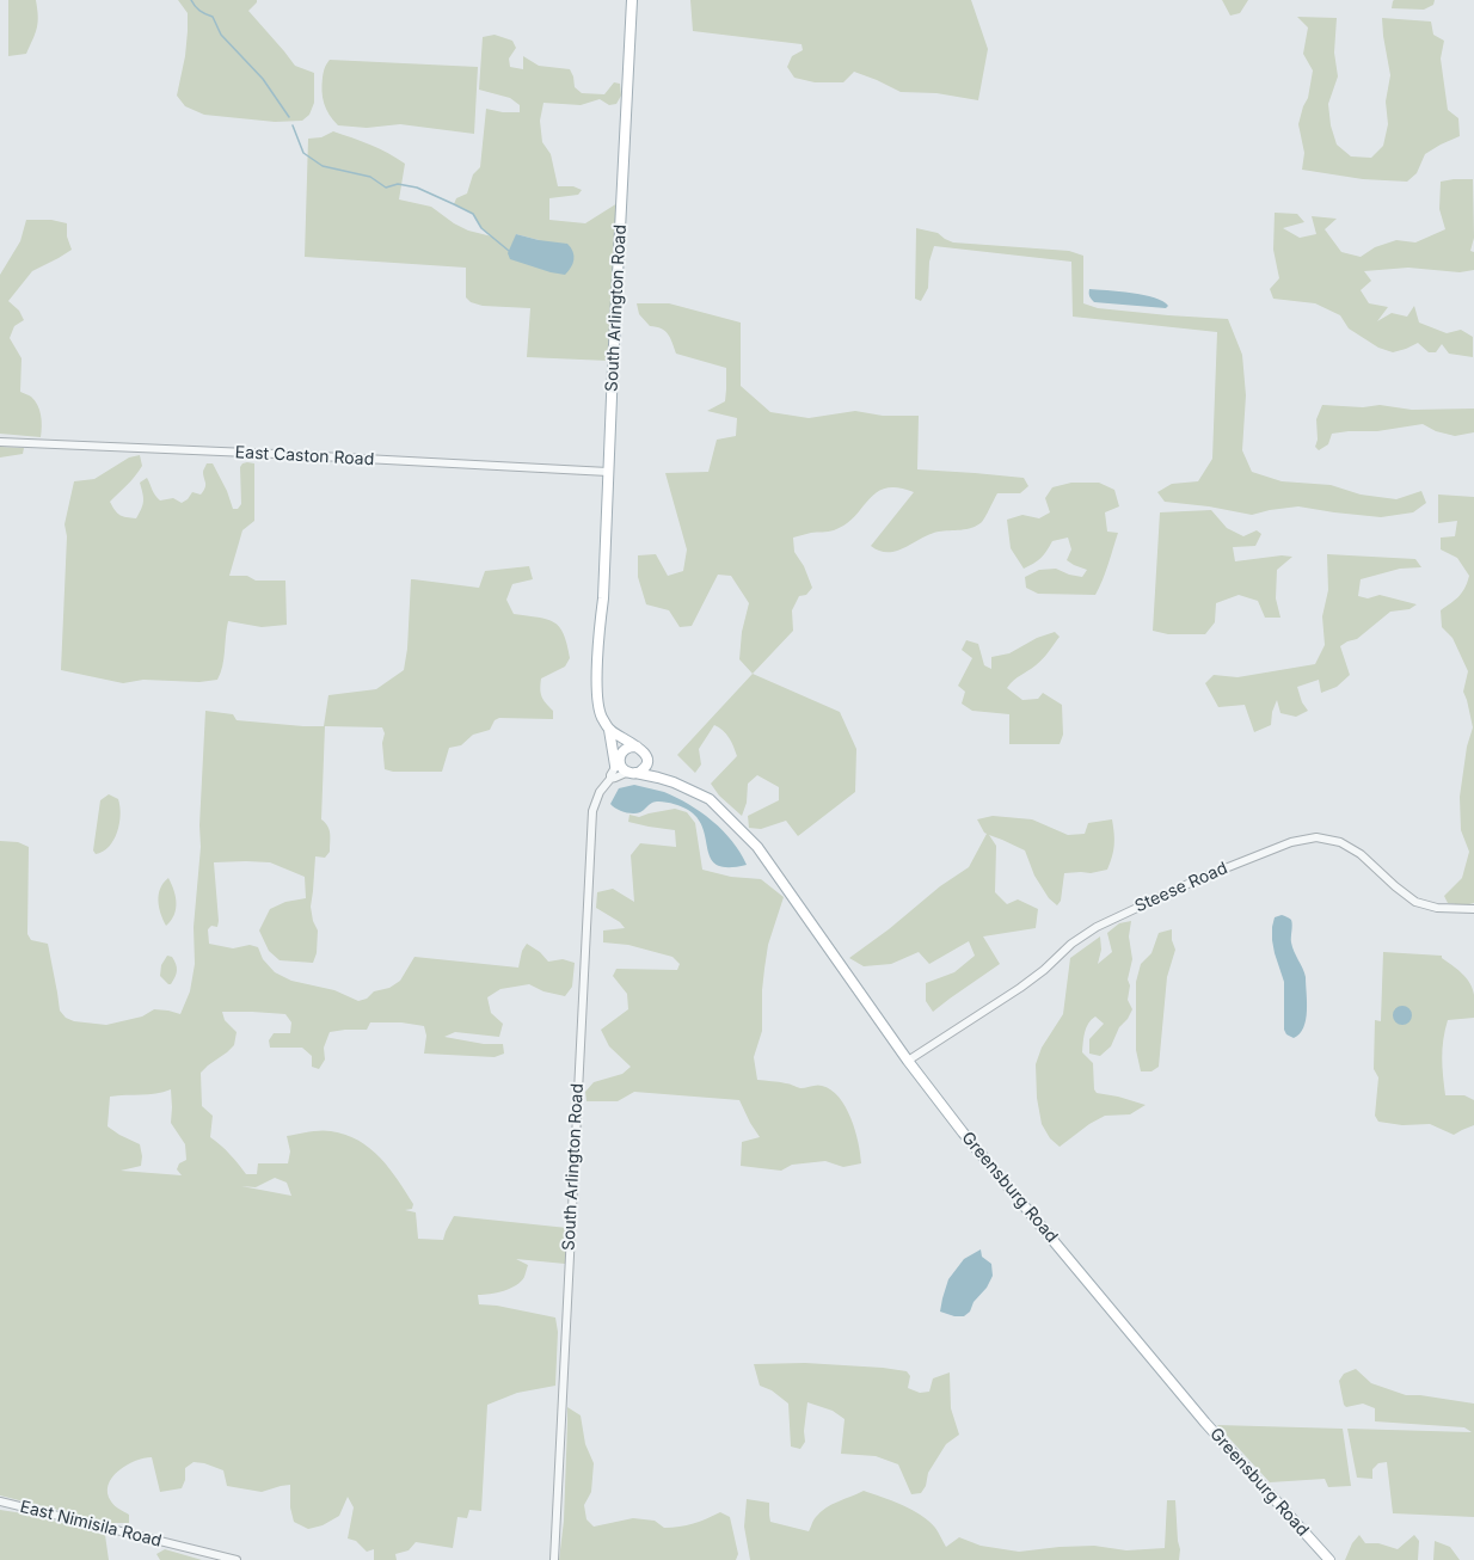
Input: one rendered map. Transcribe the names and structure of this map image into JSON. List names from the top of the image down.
{
  "streets": {
    "main road": ["South Arlington Road", "Greensburg Road"],
    "street": ["East Caston Road", "Steese Road", "East Nimisila Road"]
  },
  "crossings": [
    ["South Arlington Road", "East Caston Road"],
    ["South Arlington Road", "Greensburg Road"],
    ["Steese Road", "Greensburg Road"]
  ]
}
